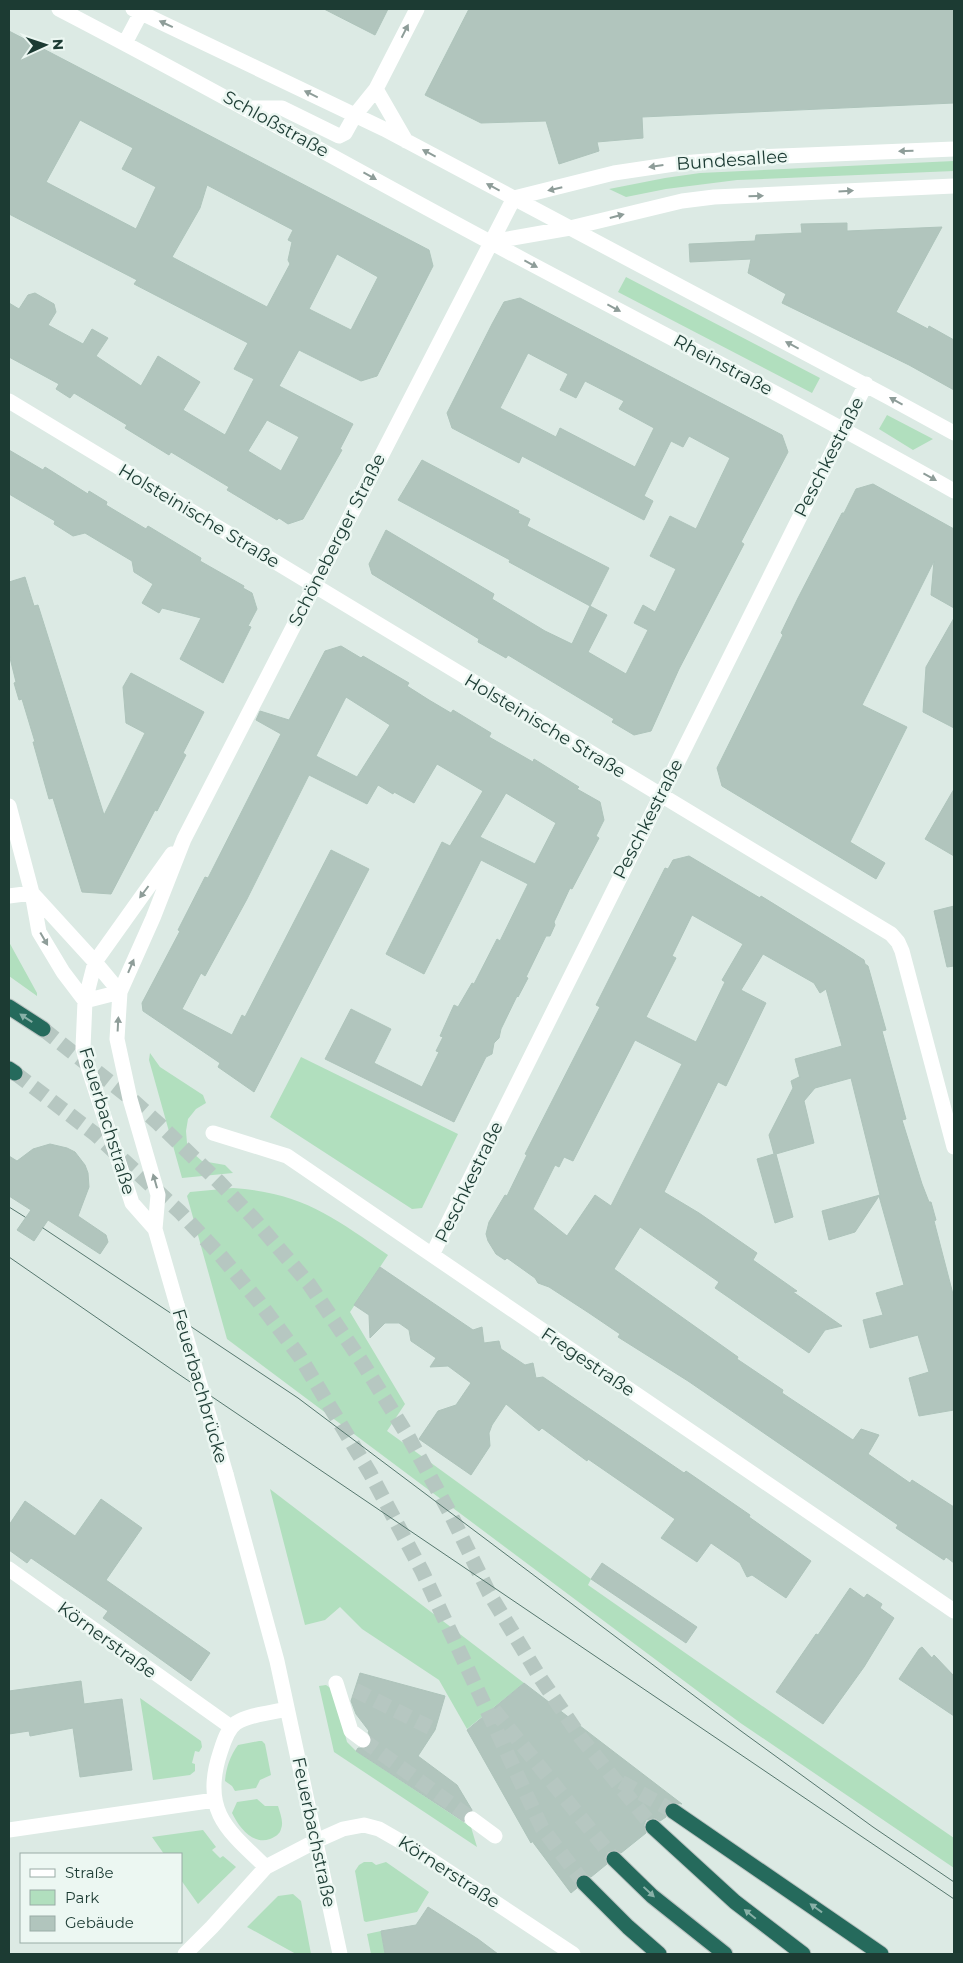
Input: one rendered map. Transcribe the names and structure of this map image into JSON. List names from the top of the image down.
{
  "streets": {
    "street": [
      "Schloßstraße",
      "Bundesallee",
      "Rheinstraße",
      "Peschkestraße",
      "Holsteinische Straße",
      "Schöneberger Straße",
      "Feuerbachstraße",
      "Fregestraße",
      "Feuerbachbrücke",
      "Körnerstraße"
    ]
  },
  "crossings": [
    ["Schloßstraße", "Bundesallee"],
    ["Schloßstraße", "Rheinstraße"],
    ["Schloßstraße", "Schöneberger Straße"],
    ["Bundesallee", "Rheinstraße"],
    ["Bundesallee", "Schöneberger Straße"],
    ["Rheinstraße", "Peschkestraße"],
    ["Rheinstraße", "Schöneberger Straße"],
    ["Peschkestraße", "Holsteinische Straße"],
    ["Peschkestraße", "Fregestraße"],
    ["Holsteinische Straße", "Schöneberger Straße"],
    ["Schöneberger Straße", "Feuerbachstraße"],
    ["Feuerbachstraße", "Feuerbachbrücke"],
    ["Feuerbachstraße", "Körnerstraße"]
  ],
  "legend": ["Straße", "Park", "Gebäude"],
  "north": "right"
}
